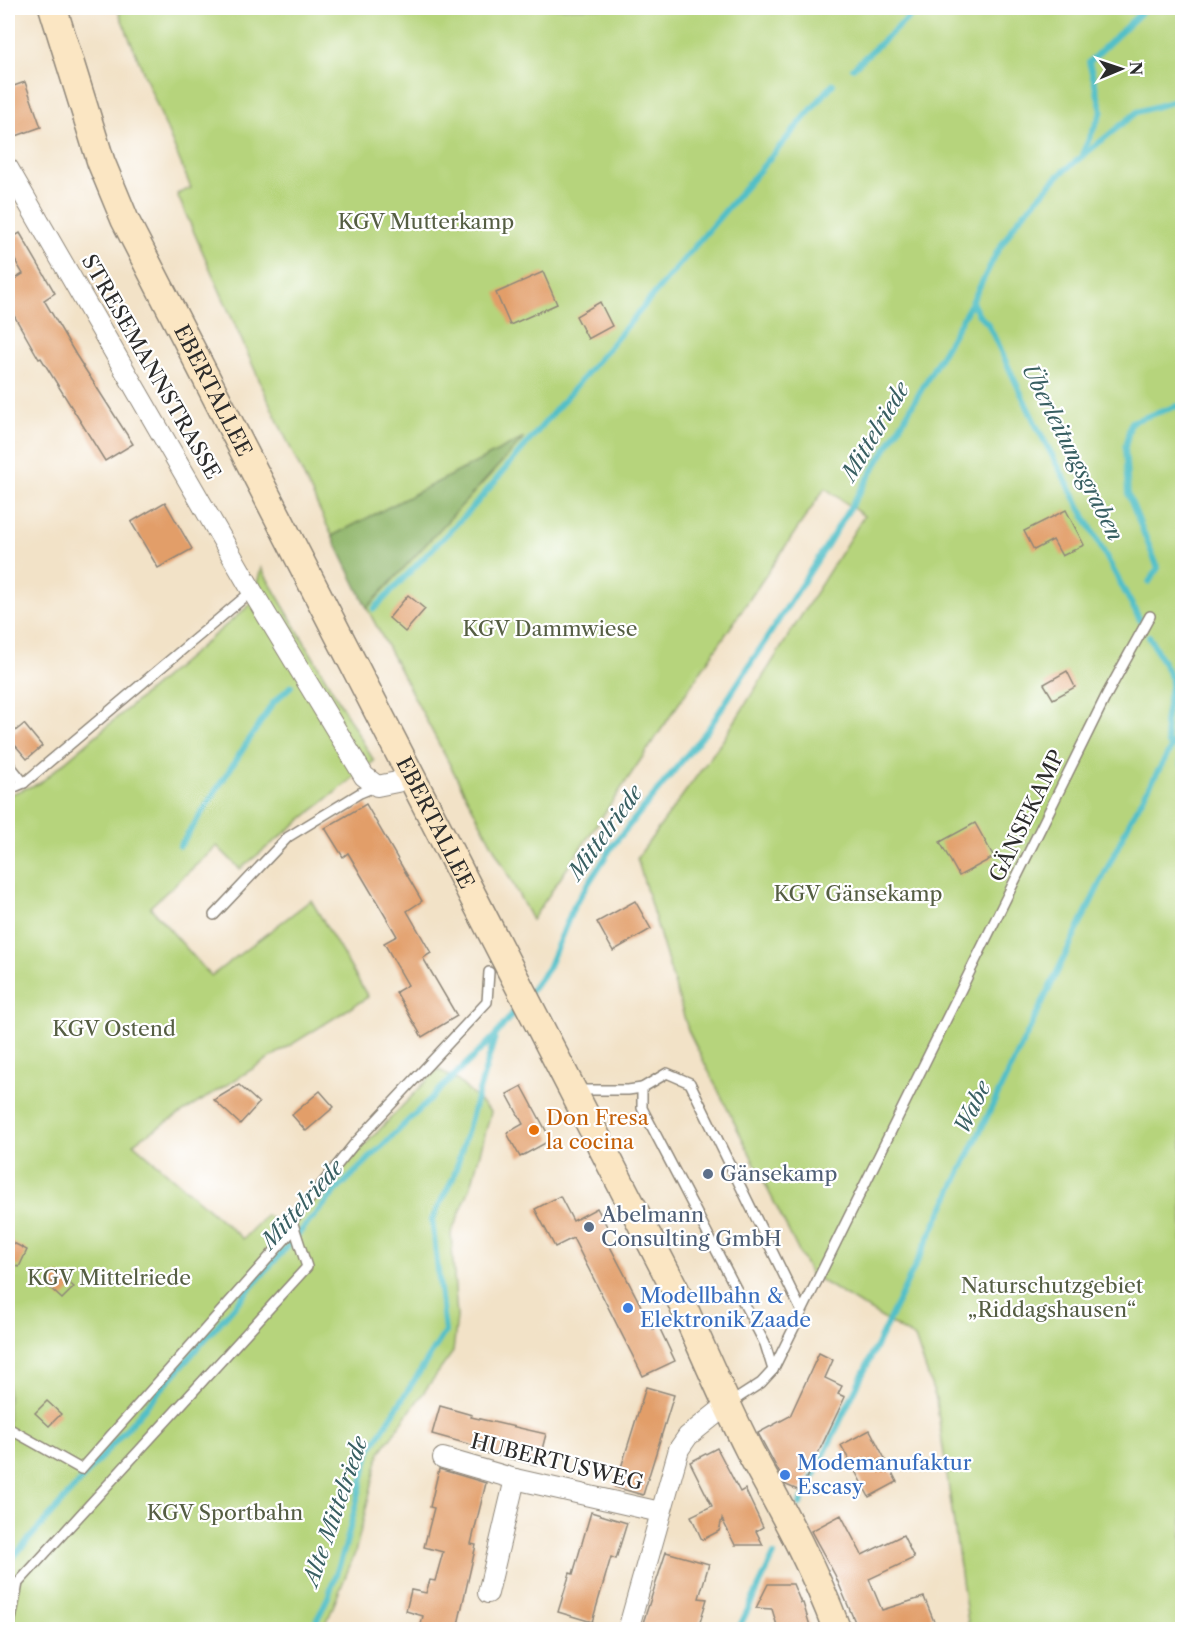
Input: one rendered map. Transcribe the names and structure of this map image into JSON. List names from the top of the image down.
{
  "streets": {
    "main road": ["EBERTALLEE"],
    "street": ["STRESEMANNSTRASSE", "HUBERTUSWEG"],
    "lane": ["GÄNSEKAMP"]
  },
  "crossings": [
    ["EBERTALLEE", "GÄNSEKAMP"]
  ],
  "water": [
    "Mittelriede",
    "Überleitungsgraben",
    "Wabe",
    "Alte Mittelriede"
  ],
  "parks": [
    "KGV Mutterkamp",
    "KGV Dammwiese",
    "KGV Gänsekamp",
    "KGV Ostend",
    "KGV Mittelriede",
    "Naturschutzgebiet „Riddagshausen“",
    "KGV Sportbahn"
  ],
  "places": [
    "Don Fresa la cocina",
    "Gänsekamp",
    "Abelmann Consulting GmbH",
    "Modellbahn & Elektronik Zaade",
    "Modemanufaktur Escasy"
  ],
  "north": "right"
}
